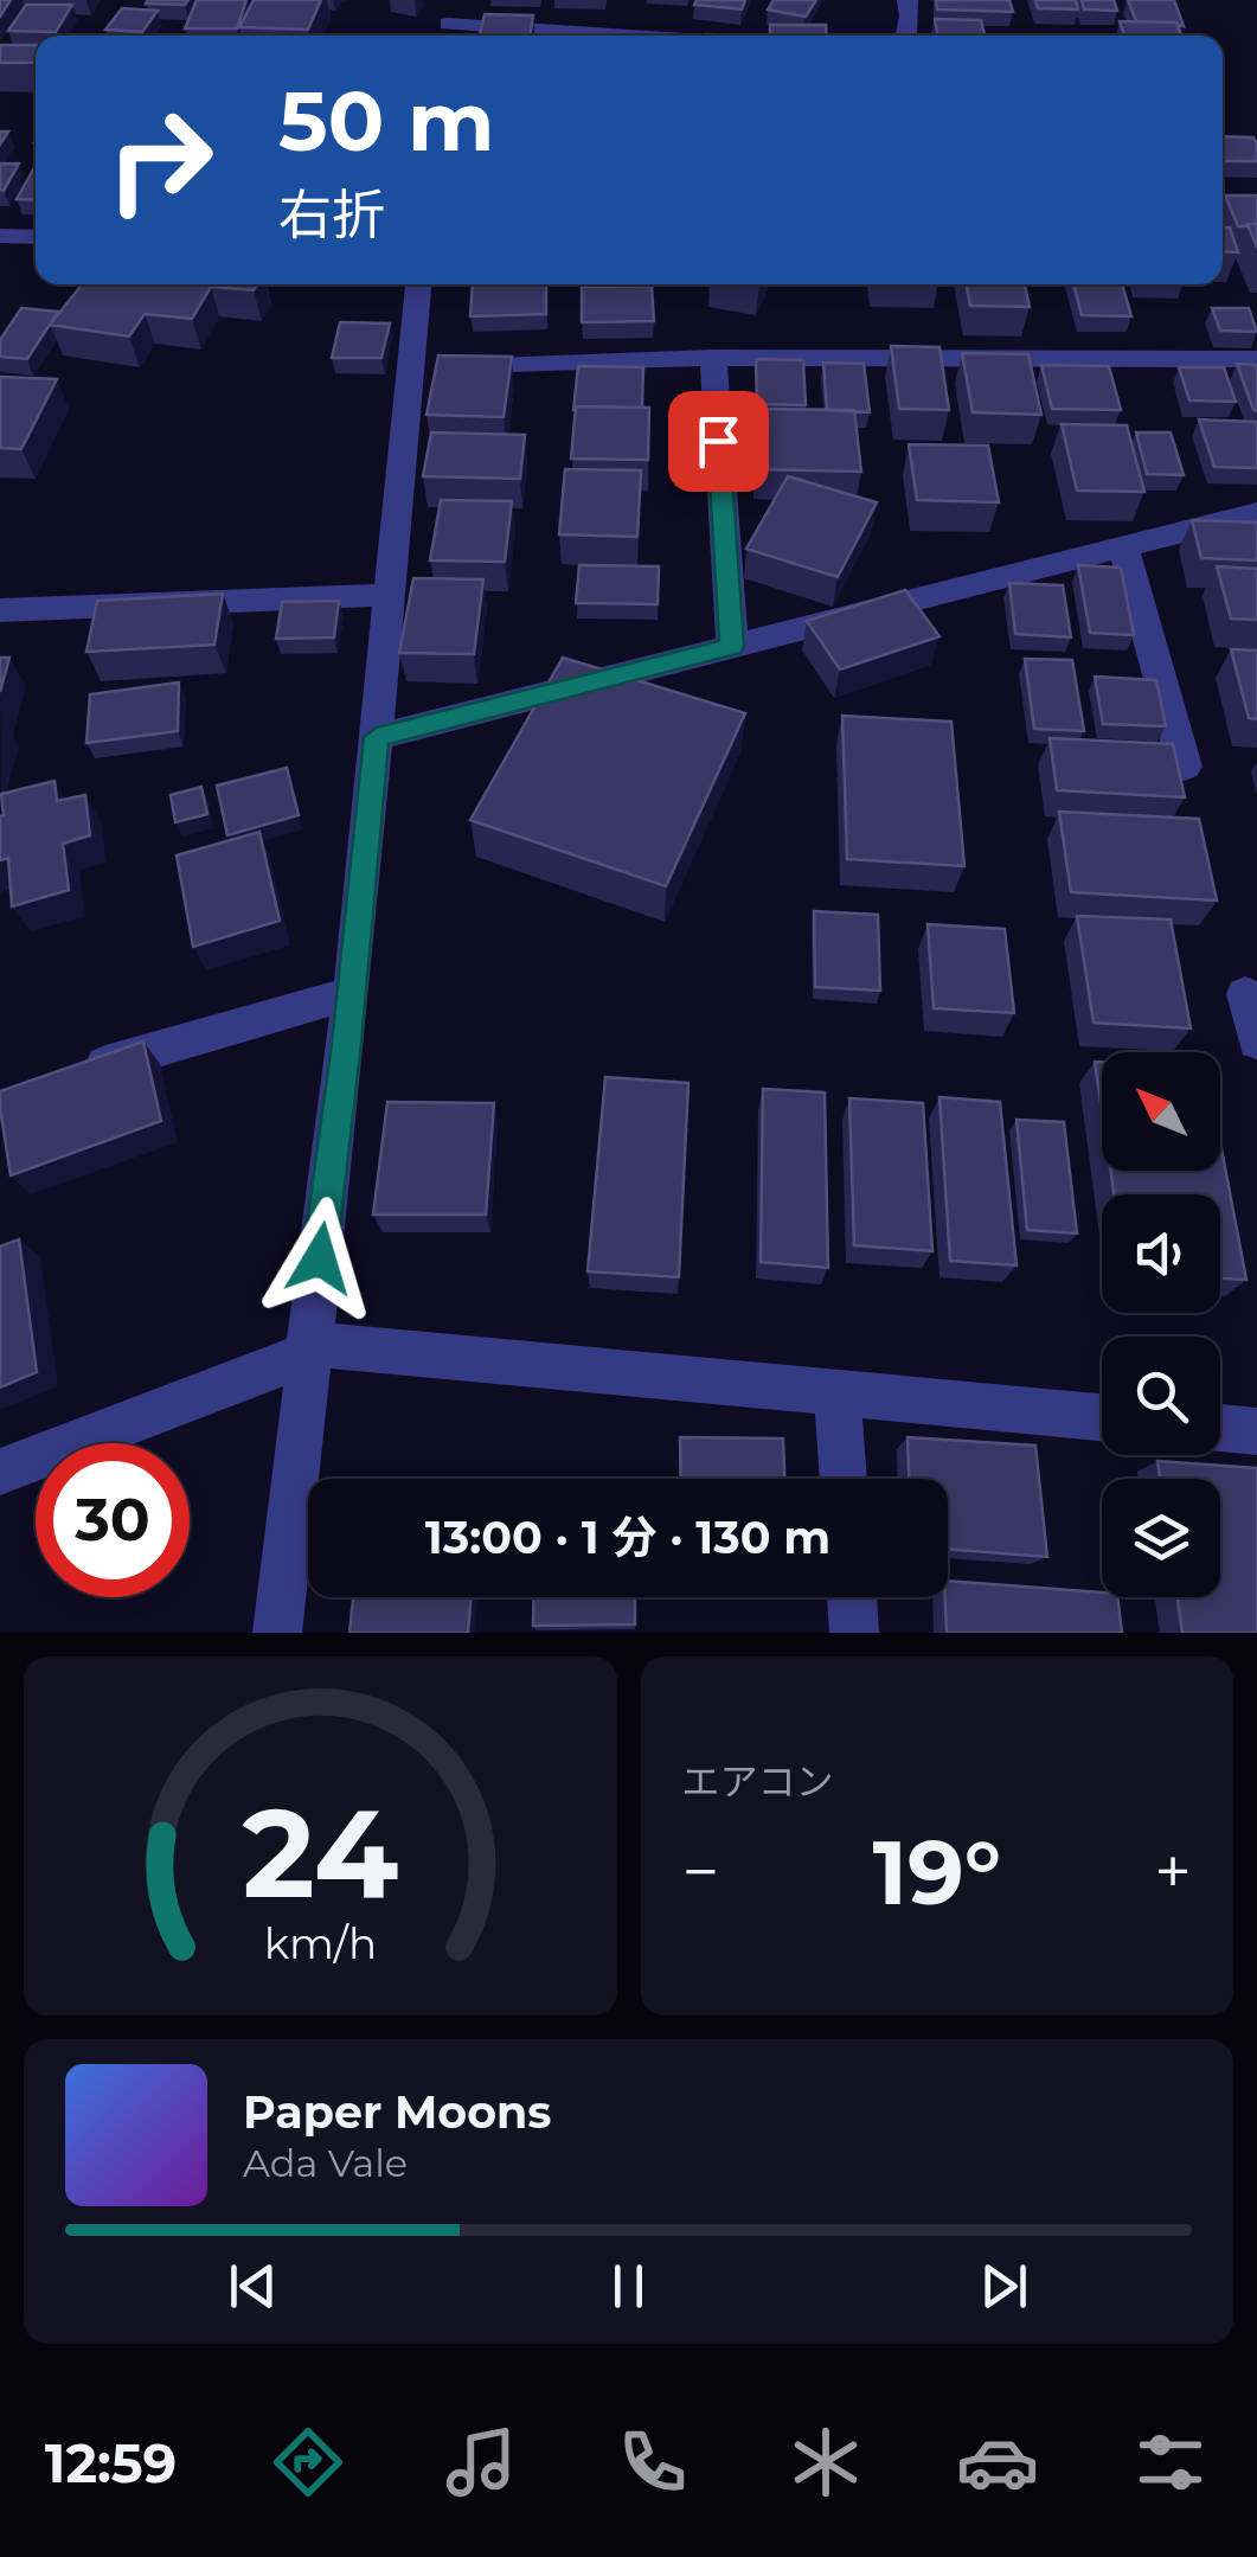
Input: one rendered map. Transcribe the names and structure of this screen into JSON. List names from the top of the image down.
{
  "north": "top left",
  "page": {
    "turn": ["50 m", "右折"],
    "limit": "30",
    "trip": "13:00 · 1 分 · 130 m",
    "tile": "エアコン",
    "heat": ["−", "19°", "+"],
    "song": ["Paper Moons", "Ada Vale"],
    "tabs": "12:59",
    "gauge": ["24", "km/h"]
  }
}
